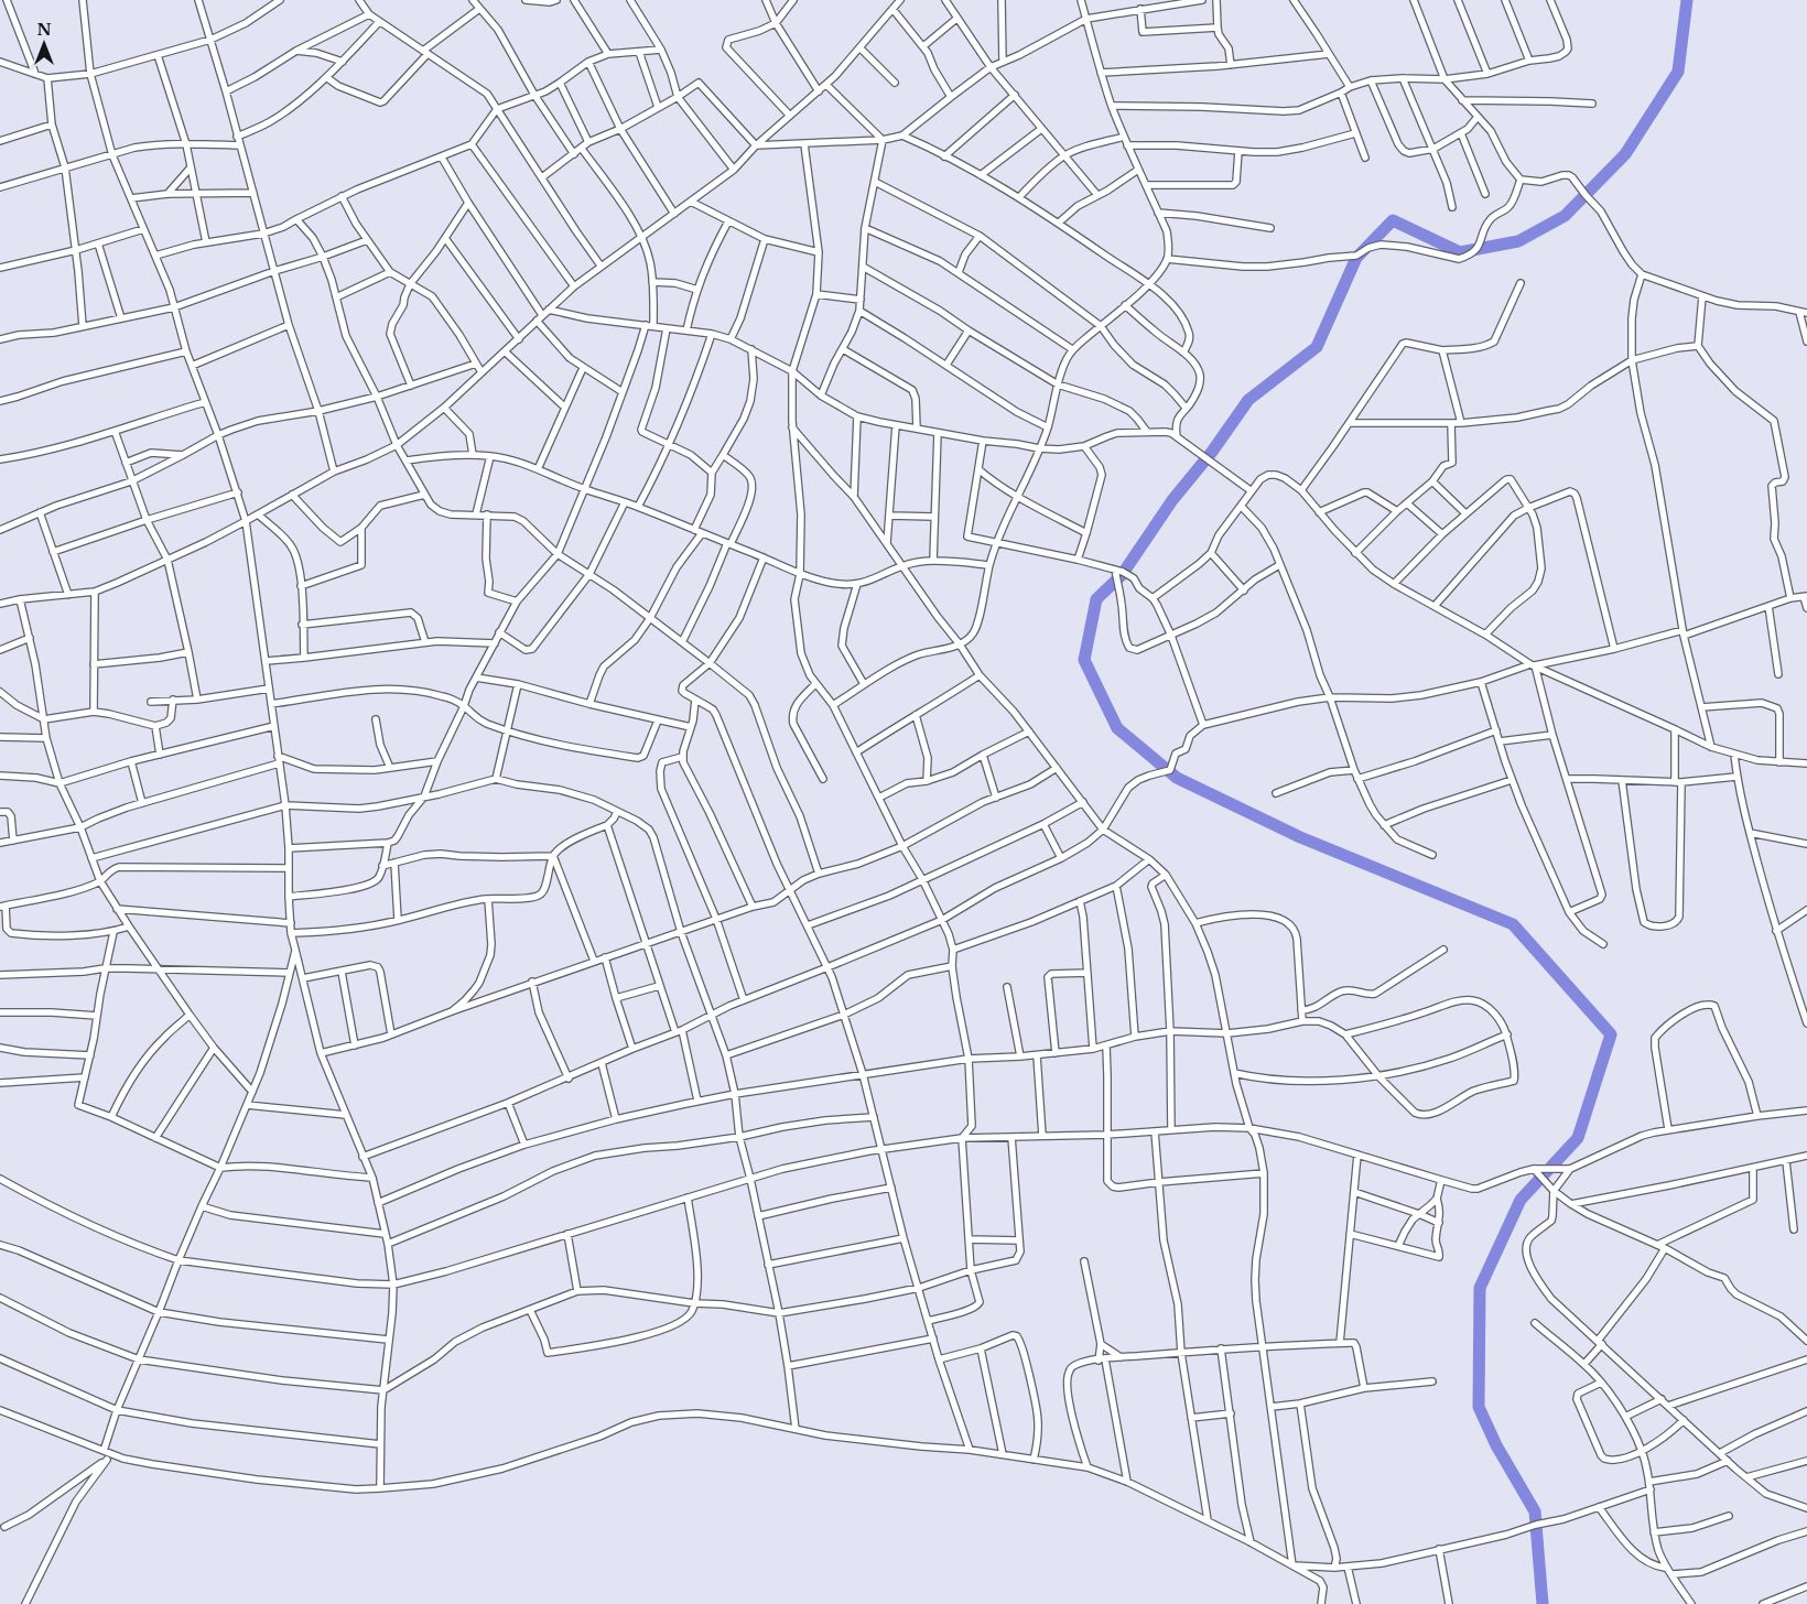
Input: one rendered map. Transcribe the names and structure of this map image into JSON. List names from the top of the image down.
{
  "north": "top"
}
